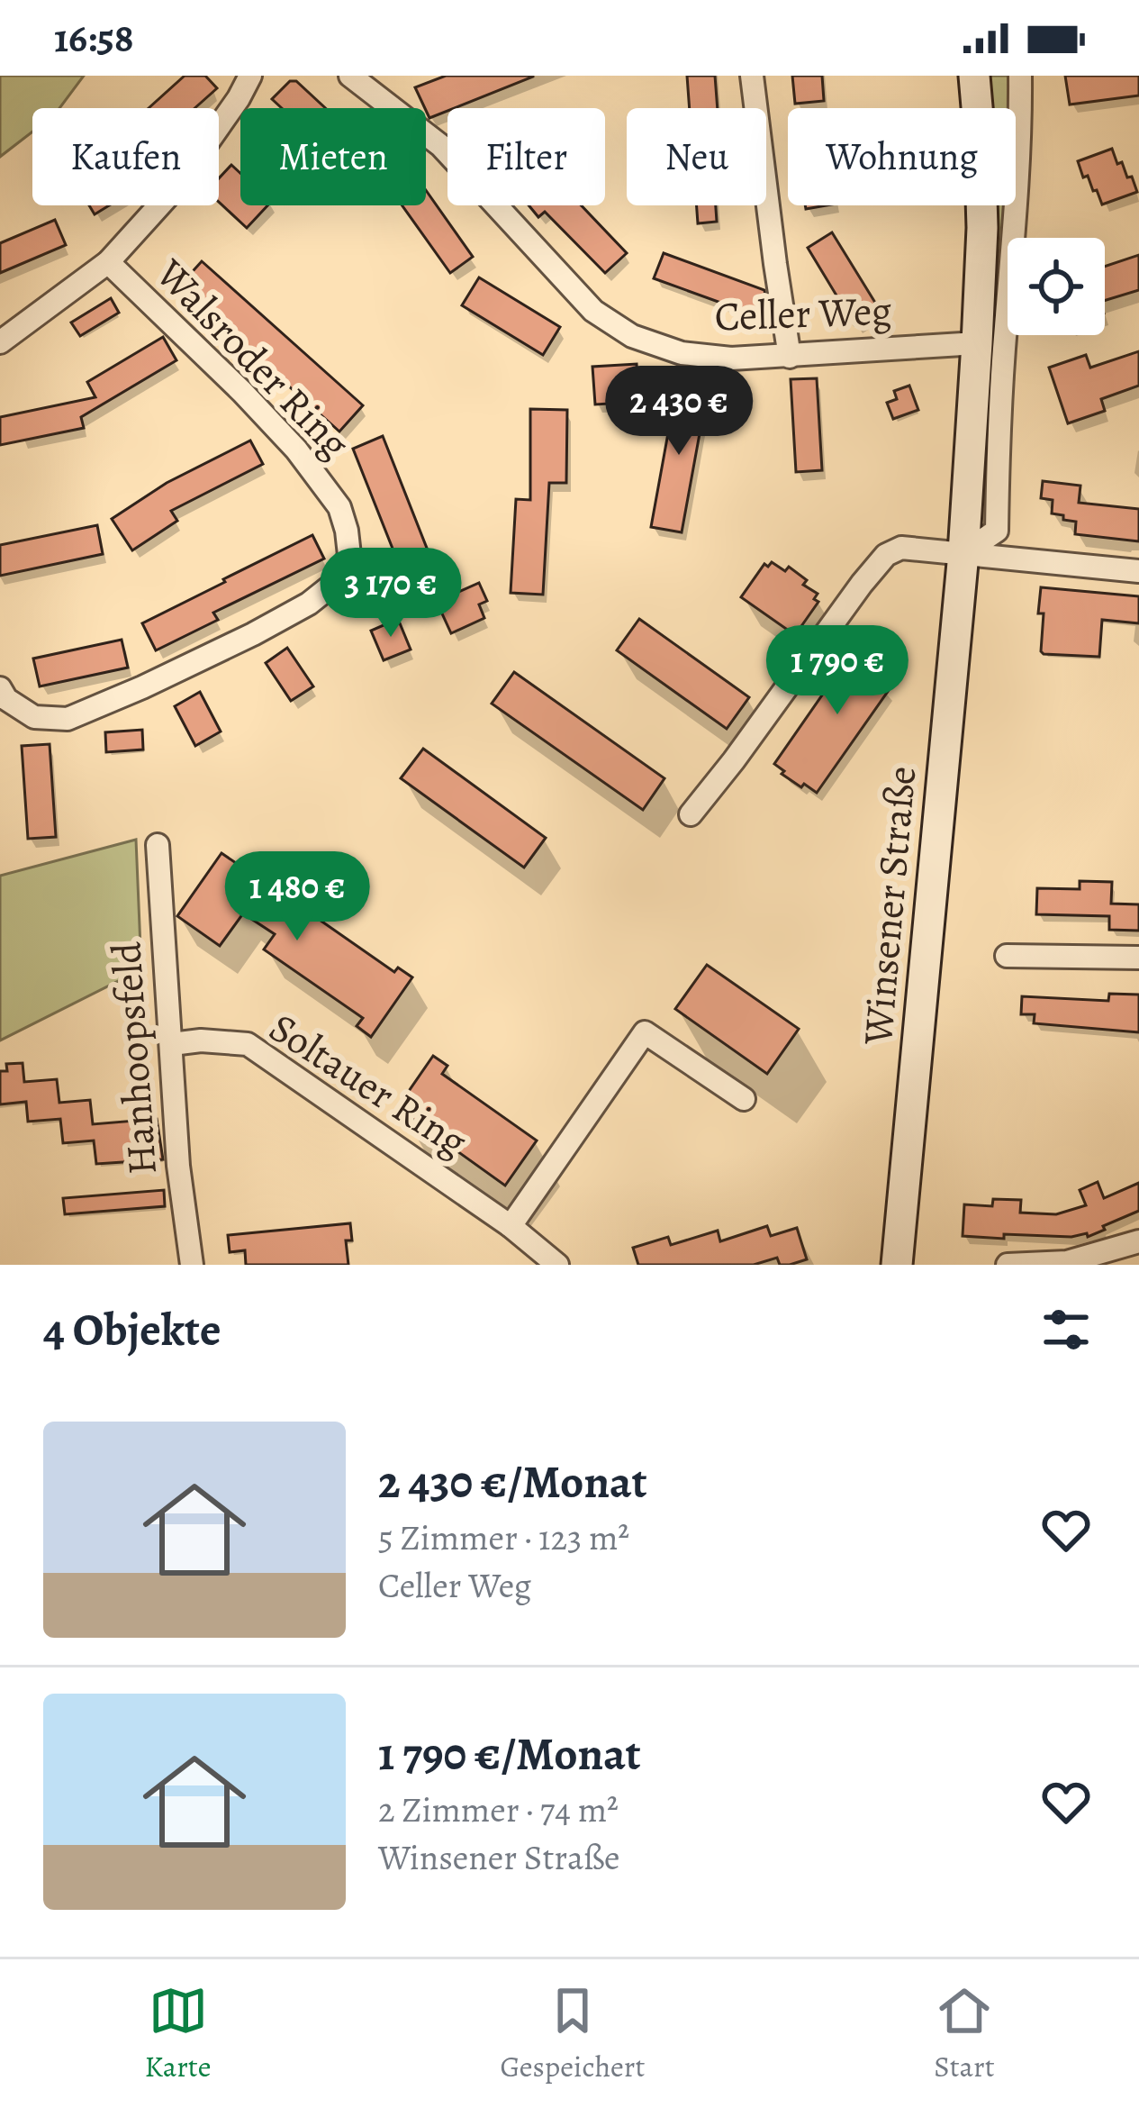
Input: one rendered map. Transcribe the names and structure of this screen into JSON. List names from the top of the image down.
{
  "streets": {
    "main road": ["Winsener Straße"],
    "street": [
      "Celler Weg",
      "Walsroder Ring",
      "Hanhoopsfeld",
      "Soltauer Ring"
    ]
  },
  "crossings": [
    ["Celler Weg", "Winsener Straße"],
    ["Hanhoopsfeld", "Soltauer Ring"]
  ],
  "page": {
    "status": "16:58",
    "chip": [
      "Kaufen",
      "Mieten",
      "Filter",
      "Neu",
      "Wohnung"
    ],
    "price": [
      "2 430 €",
      "3 170 €",
      "1 790 €",
      "1 480 €"
    ],
    "heading": "4 Objekte",
    "list": [
      {
        "name": "2 430 €/Monat",
        "note": "5 Zimmer · 123 m² · Celler Weg"
      },
      {
        "name": "1 790 €/Monat",
        "note": "2 Zimmer · 74 m² · Winsener Straße"
      }
    ],
    "tabs": ["Karte", "Gespeichert", "Start"]
  }
}
